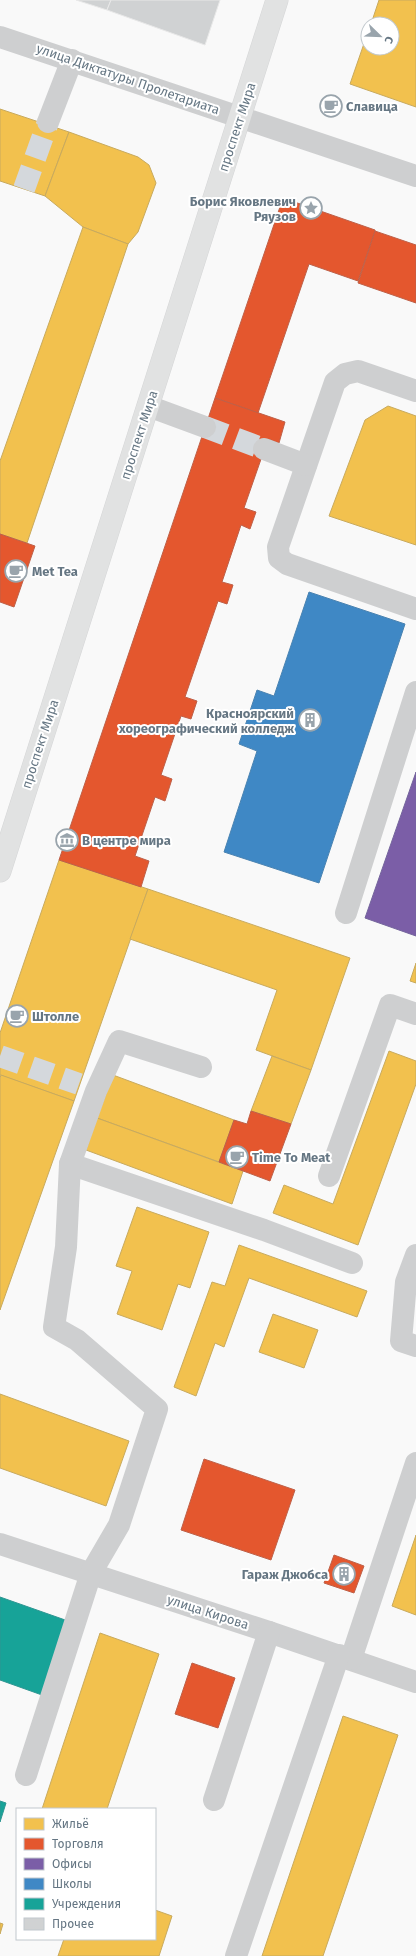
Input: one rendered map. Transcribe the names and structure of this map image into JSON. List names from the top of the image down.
{
  "streets": {
    "main road": ["проспект Мира"],
    "street": ["улица Диктатуры Пролетариата", "улица Кирова"]
  },
  "crossings": [
    ["улица Диктатуры Пролетариата", "проспект Мира"]
  ],
  "places": {
    "cafe": [
      "Славица",
      "Met Tea",
      "Штолле",
      "Time To Meat"
    ],
    "place": ["Борис Яковлевич Ряузов"],
    "building": ["Красноярский хореографический колледж", "Гараж Джобса"],
    "museum": ["В центре мира"]
  },
  "legend": [
    "Жильё",
    "Торговля",
    "Офисы",
    "Школы",
    "Учреждения",
    "Прочее"
  ],
  "north": "bottom right"
}
